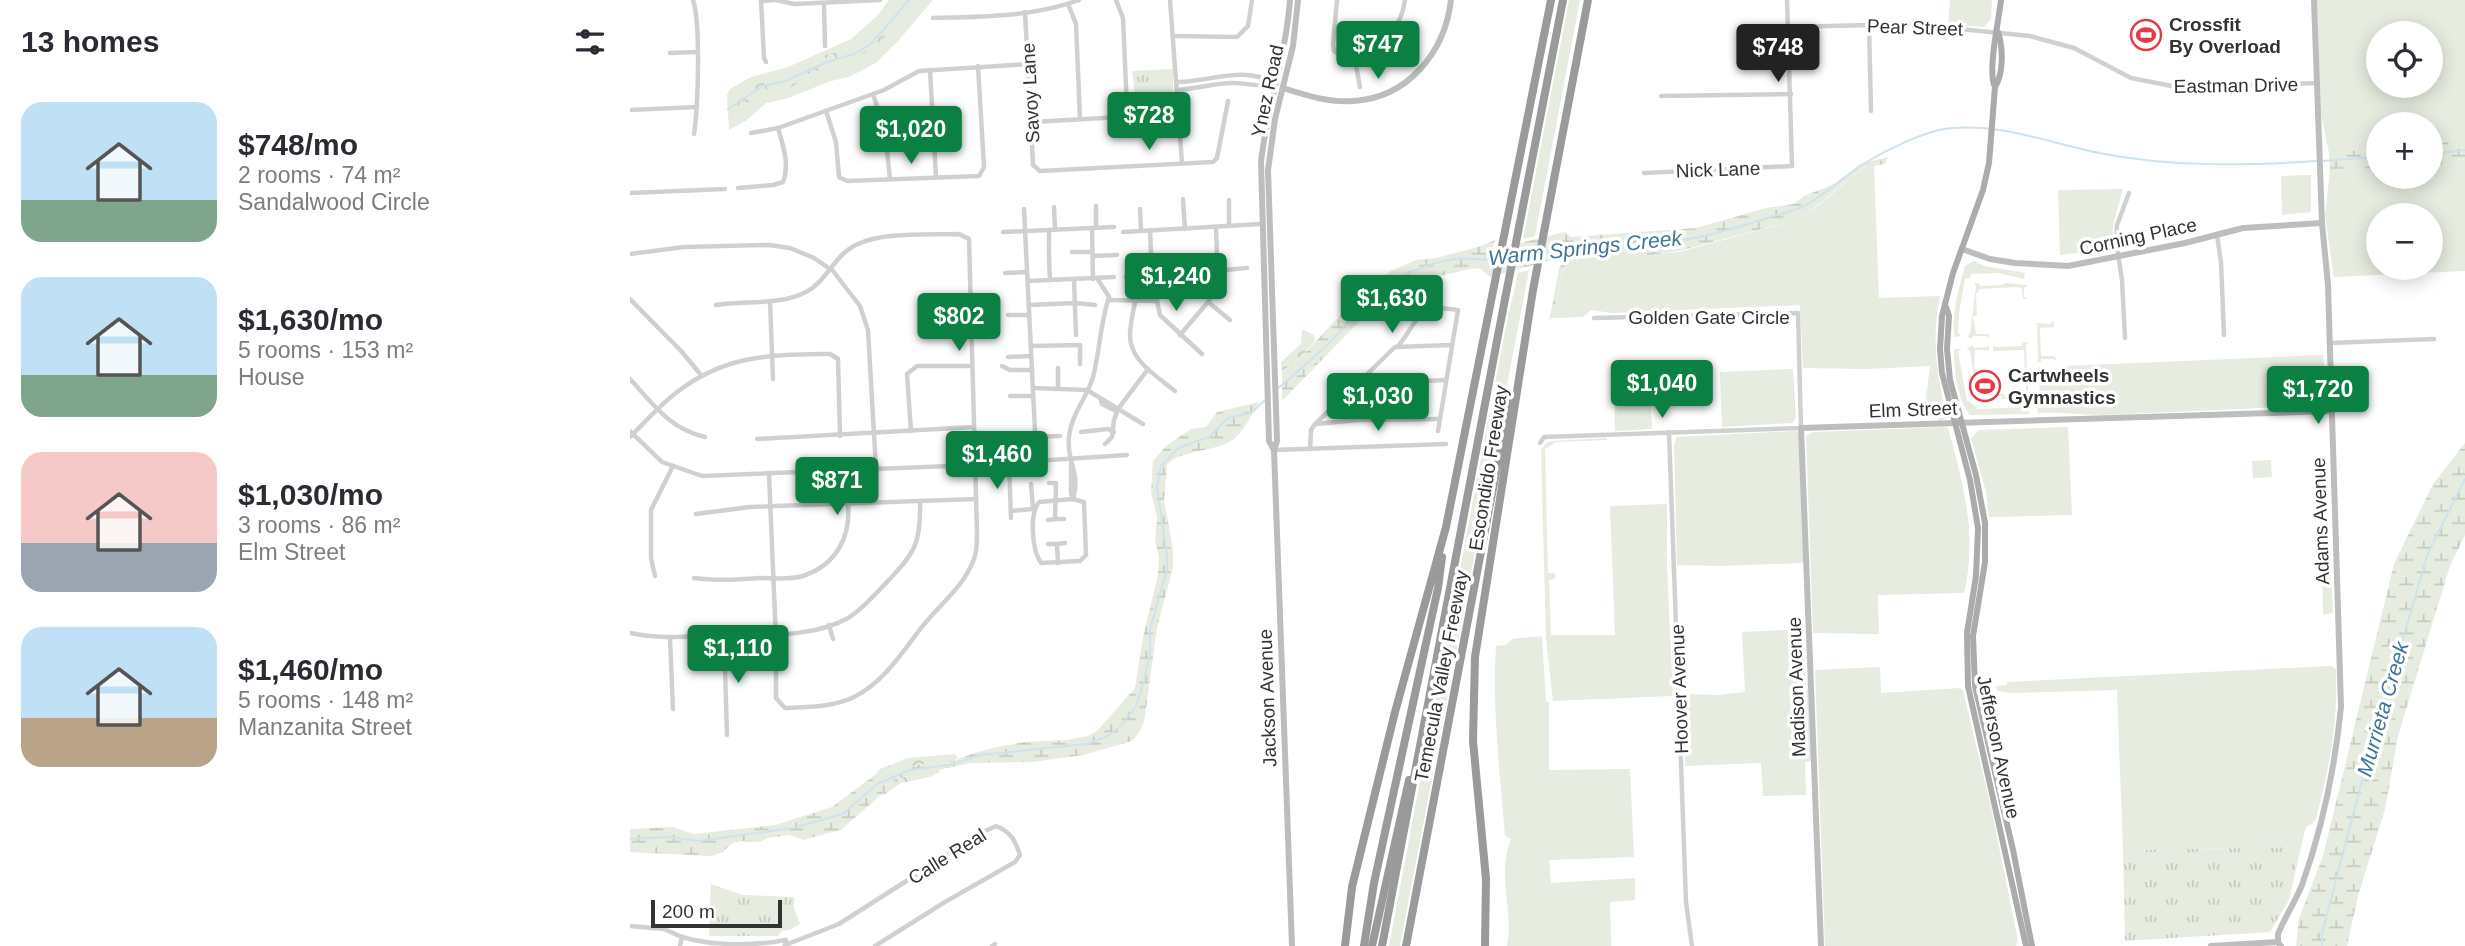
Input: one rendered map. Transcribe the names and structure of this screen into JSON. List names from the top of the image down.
{
  "streets": {
    "highway": ["Escondido Freeway", "Temecula Valley Freeway"],
    "main road": ["Jefferson Avenue"],
    "street": [
      "Pear Street",
      "Eastman Drive",
      "Ynez Road",
      "Savoy Lane",
      "Nick Lane",
      "Corning Place",
      "Golden Gate Circle",
      "Elm Street",
      "Adams Avenue",
      "Madison Avenue",
      "Hoover Avenue",
      "Jackson Avenue",
      "Calle Real"
    ]
  },
  "crossings": [
    ["Pear Street", "Eastman Drive"],
    ["Pear Street", "Jefferson Avenue"],
    ["Eastman Drive", "Adams Avenue"],
    ["Eastman Drive", "Jefferson Avenue"],
    ["Ynez Road", "Jackson Avenue"],
    ["Corning Place", "Adams Avenue"],
    ["Corning Place", "Jefferson Avenue"],
    ["Golden Gate Circle", "Elm Street"],
    ["Golden Gate Circle", "Madison Avenue"],
    ["Elm Street", "Adams Avenue"],
    ["Elm Street", "Madison Avenue"],
    ["Elm Street", "Hoover Avenue"],
    ["Elm Street", "Jefferson Avenue"],
    ["Escondido Freeway", "Temecula Valley Freeway"]
  ],
  "water": ["Warm Springs Creek", "Murrieta Creek"],
  "places": {
    "sports": ["Crossfit By Overload", "Cartwheels Gymnastics"]
  },
  "scale_bar": "200 m",
  "page": {
    "heading": "13 homes",
    "map_buttons": ["+", "−"],
    "price": [
      "$747",
      "$748",
      "$728",
      "$1,020",
      "$1,240",
      "$1,630",
      "$802",
      "$1,040",
      "$1,720",
      "$1,030",
      "$1,460",
      "$871",
      "$1,110"
    ],
    "list": [
      {
        "name": "$748/mo",
        "note": "2 rooms · 74 m² · Sandalwood Circle"
      },
      {
        "name": "$1,630/mo",
        "note": "5 rooms · 153 m² · House"
      },
      {
        "name": "$1,030/mo",
        "note": "3 rooms · 86 m² · Elm Street"
      },
      {
        "name": "$1,460/mo",
        "note": "5 rooms · 148 m² · Manzanita Street"
      }
    ],
    "scale": "200 m"
  }
}
